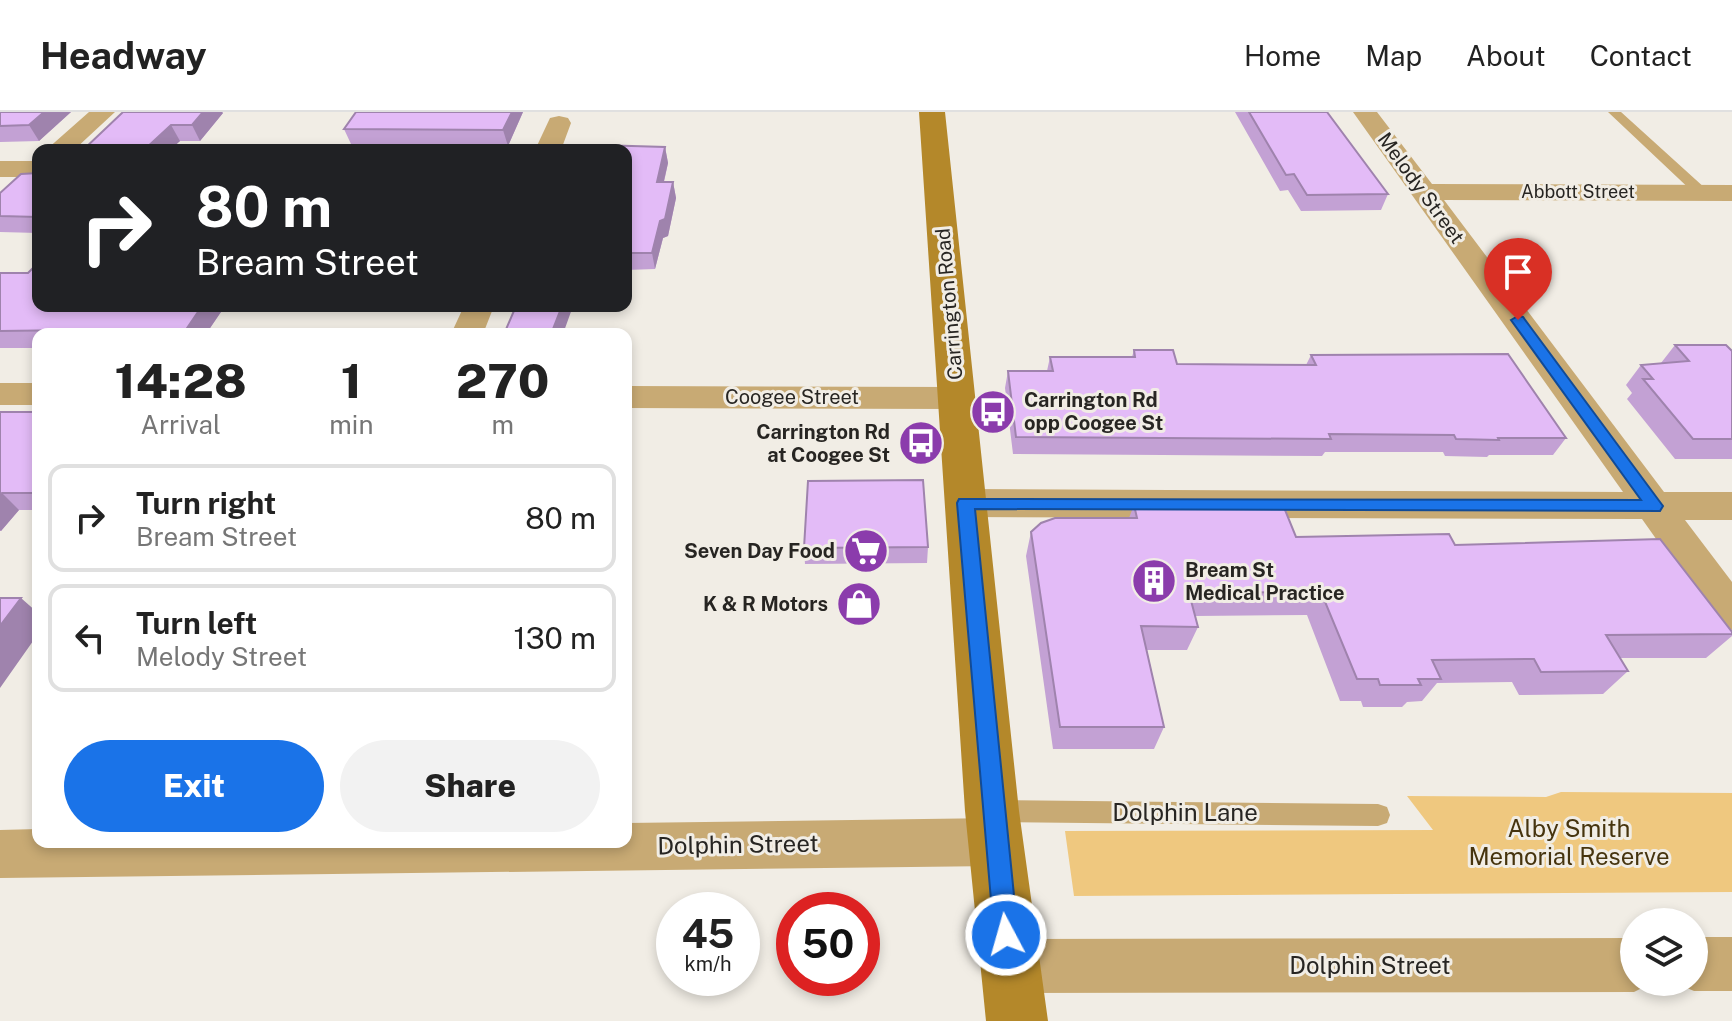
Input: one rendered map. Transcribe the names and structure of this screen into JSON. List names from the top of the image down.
{
  "streets": {
    "main road": ["Carrington Road"],
    "street": [
      "Melody Street",
      "Abbott Street",
      "Coogee Street",
      "Dolphin Street"
    ],
    "lane": ["Dolphin Lane"]
  },
  "crossings": [
    ["Melody Street", "Abbott Street"],
    ["Carrington Road", "Coogee Street"],
    ["Carrington Road", "Dolphin Lane"],
    ["Carrington Road", "Dolphin Street"],
    ["Dolphin Lane", "Dolphin Street"]
  ],
  "parks": ["Alby Smith Memorial Reserve"],
  "places": {
    "bus stop": ["Carrington Rd opp Coogee St", "Carrington Rd at Coogee St"],
    "supermarket": ["Seven Day Food"],
    "building": ["Bream St Medical Practice"],
    "shop": ["K & R Motors"]
  },
  "page": {
    "header": "Headway",
    "nav": [
      "Home",
      "Map",
      "About",
      "Contact"
    ],
    "turn": ["80 m", "Bream Street"],
    "eta": [
      "14:28",
      "Arrival",
      "1",
      "min",
      "270",
      "m"
    ],
    "list": [
      {
        "name": "Turn right",
        "note": "Bream Street",
        "value": "80 m"
      },
      {
        "name": "Turn left",
        "note": "Melody Street",
        "value": "130 m"
      }
    ],
    "buttons": ["Exit", "Share"],
    "speed": "45 km/h",
    "limit": "50"
  }
}
